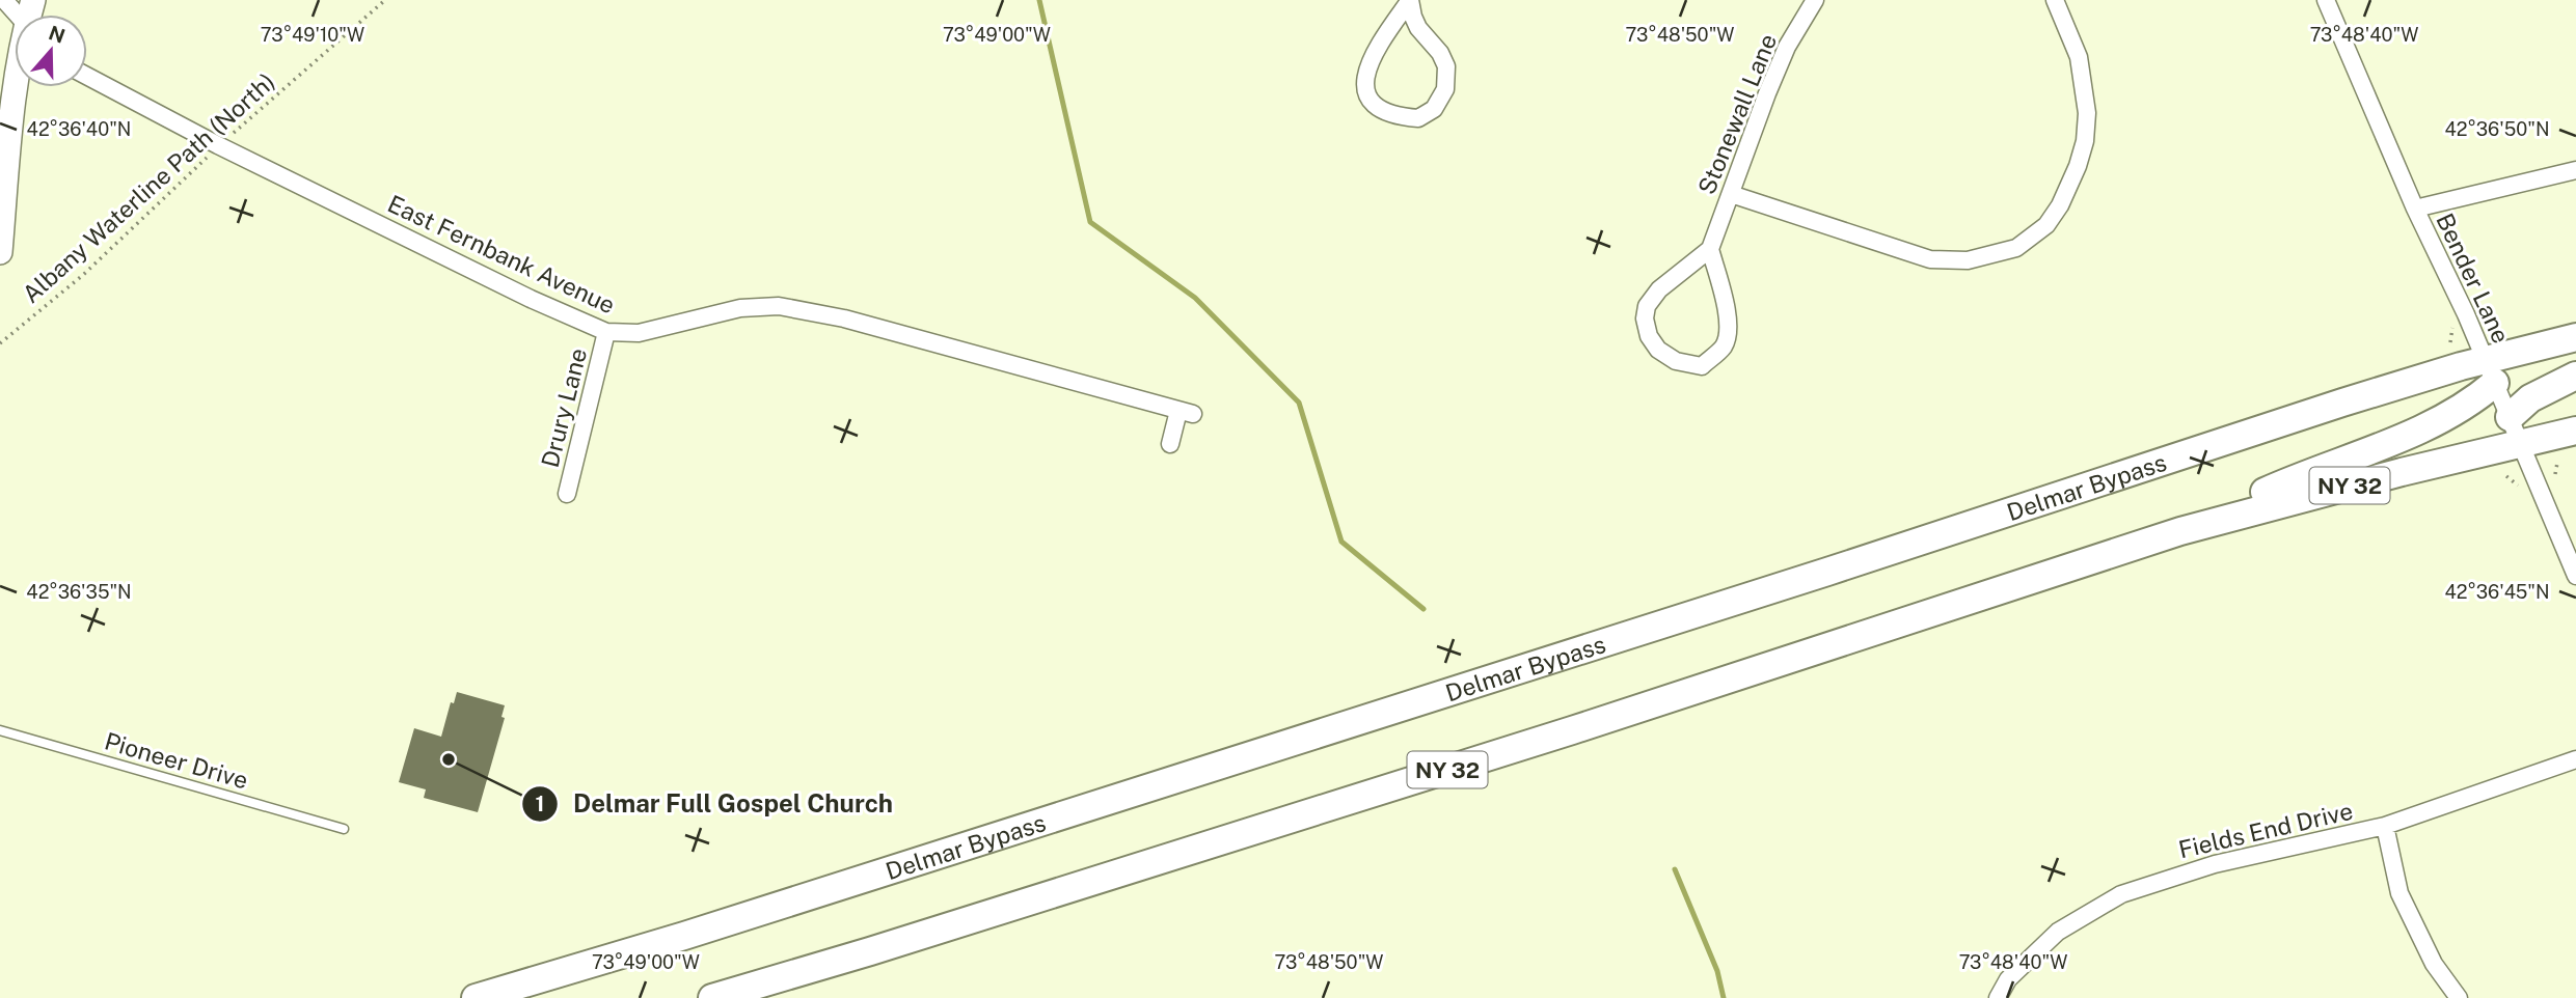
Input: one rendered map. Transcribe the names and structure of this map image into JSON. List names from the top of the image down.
{
  "streets": {
    "main road": ["NY 32", "Delmar Bypass"],
    "street": [
      "Stonewall Lane",
      "East Fernbank Avenue",
      "Bender Lane",
      "Drury Lane",
      "Fields End Drive"
    ],
    "lane": ["Pioneer Drive"],
    "path": ["Albany Waterline Path (North)"]
  },
  "crossings": [
    ["Albany Waterline Path (North)", "East Fernbank Avenue"],
    ["East Fernbank Avenue", "Drury Lane"],
    ["Bender Lane", "NY 32"],
    ["Bender Lane", "Delmar Bypass"]
  ],
  "places": ["Delmar Full Gospel Church"],
  "north": "top",
  "coordinates": [
    "73°49'10\"W",
    "73°49'00\"W",
    "73°48'50\"W",
    "73°48'40\"W",
    "42°36'50\"N",
    "42°36'40\"N",
    "42°36'45\"N",
    "42°36'35\"N"
  ]
}
